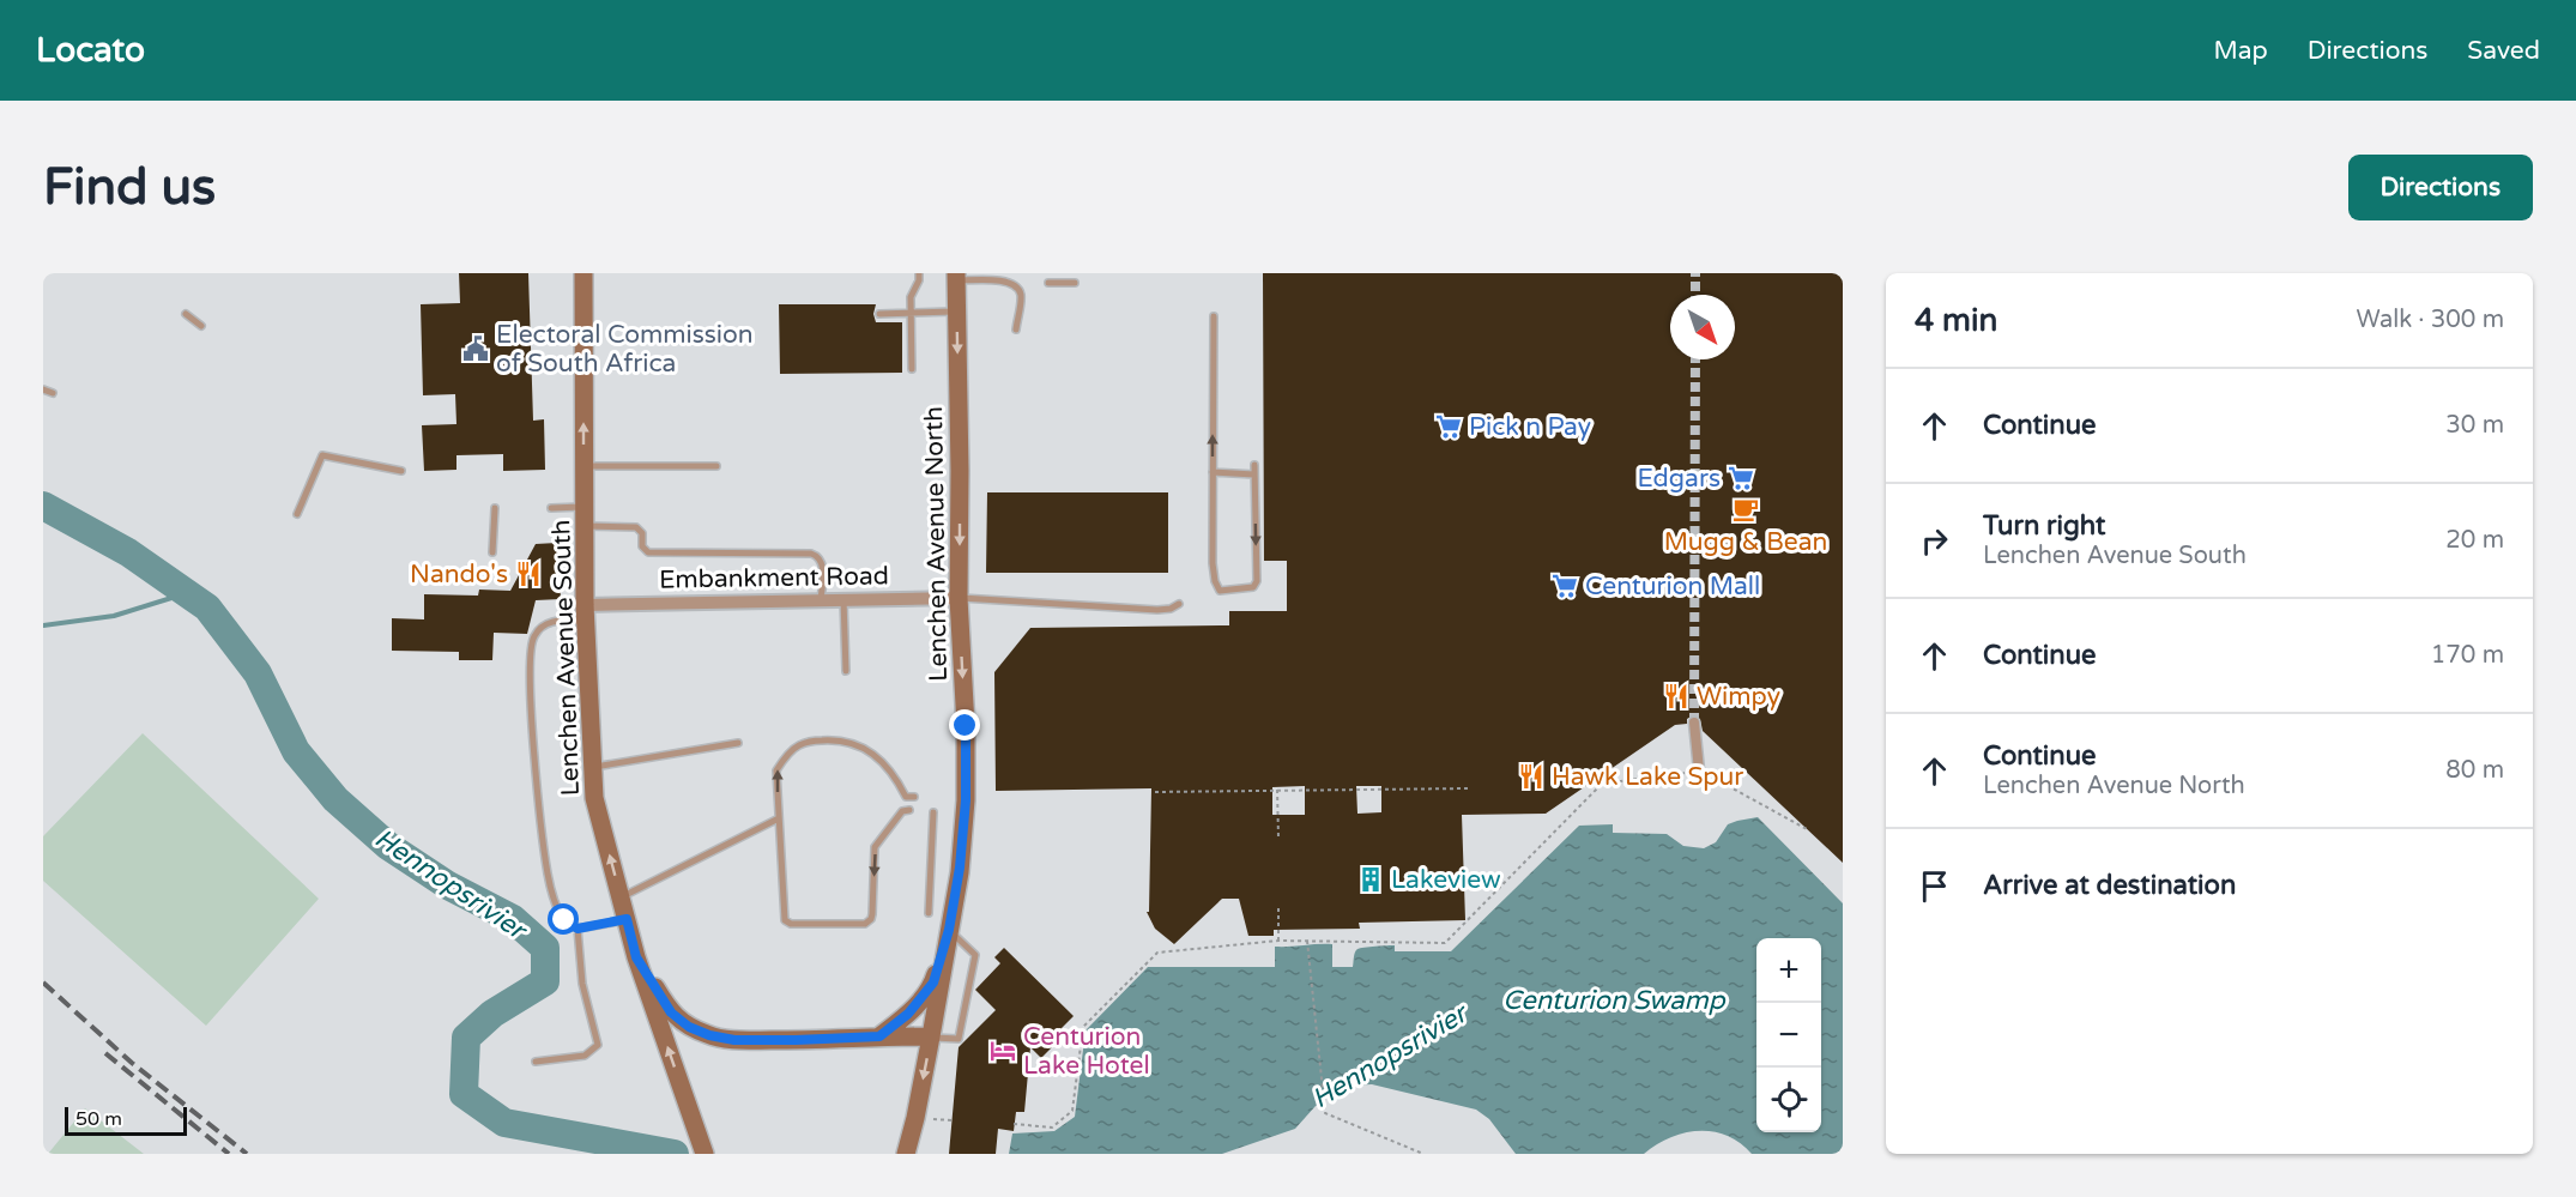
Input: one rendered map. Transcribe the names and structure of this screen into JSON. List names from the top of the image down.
{
  "streets": {
    "main road": ["Lenchen Avenue North", "Lenchen Avenue South"],
    "street": ["Embankment Road"]
  },
  "crossings": [
    ["Lenchen Avenue North", "Embankment Road"],
    ["Embankment Road", "Lenchen Avenue South"]
  ],
  "one_way": ["Lenchen Avenue North", "Lenchen Avenue South"],
  "water": ["Hennopsrivier", "Centurion Swamp"],
  "places": {
    "public building": ["Electoral Commission of South Africa"],
    "supermarket": ["Pick n Pay", "Edgars", "Centurion Mall"],
    "cafe": ["Mugg & Bean"],
    "restaurant": ["Nando's", "Wimpy", "Hawk Lake Spur"],
    "building": ["Lakeview"],
    "hotel": ["Centurion Lake Hotel"]
  },
  "scale_bar": "50 m",
  "north": "bottom right",
  "page": {
    "header": "Locato",
    "nav": ["Map", "Directions", "Saved"],
    "buttons": "Directions",
    "title": "Find us",
    "heading": ["4 min", "Walk · 300 m"],
    "list": [
      ["Continue", "30 m"],
      ["Turn right", "Lenchen Avenue South", "20 m"],
      ["Continue", "170 m"],
      ["Continue", "Lenchen Avenue North", "80 m"],
      "Arrive at destination"
    ],
    "map_buttons": ["+", "−"],
    "scale": "50 m"
  }
}
